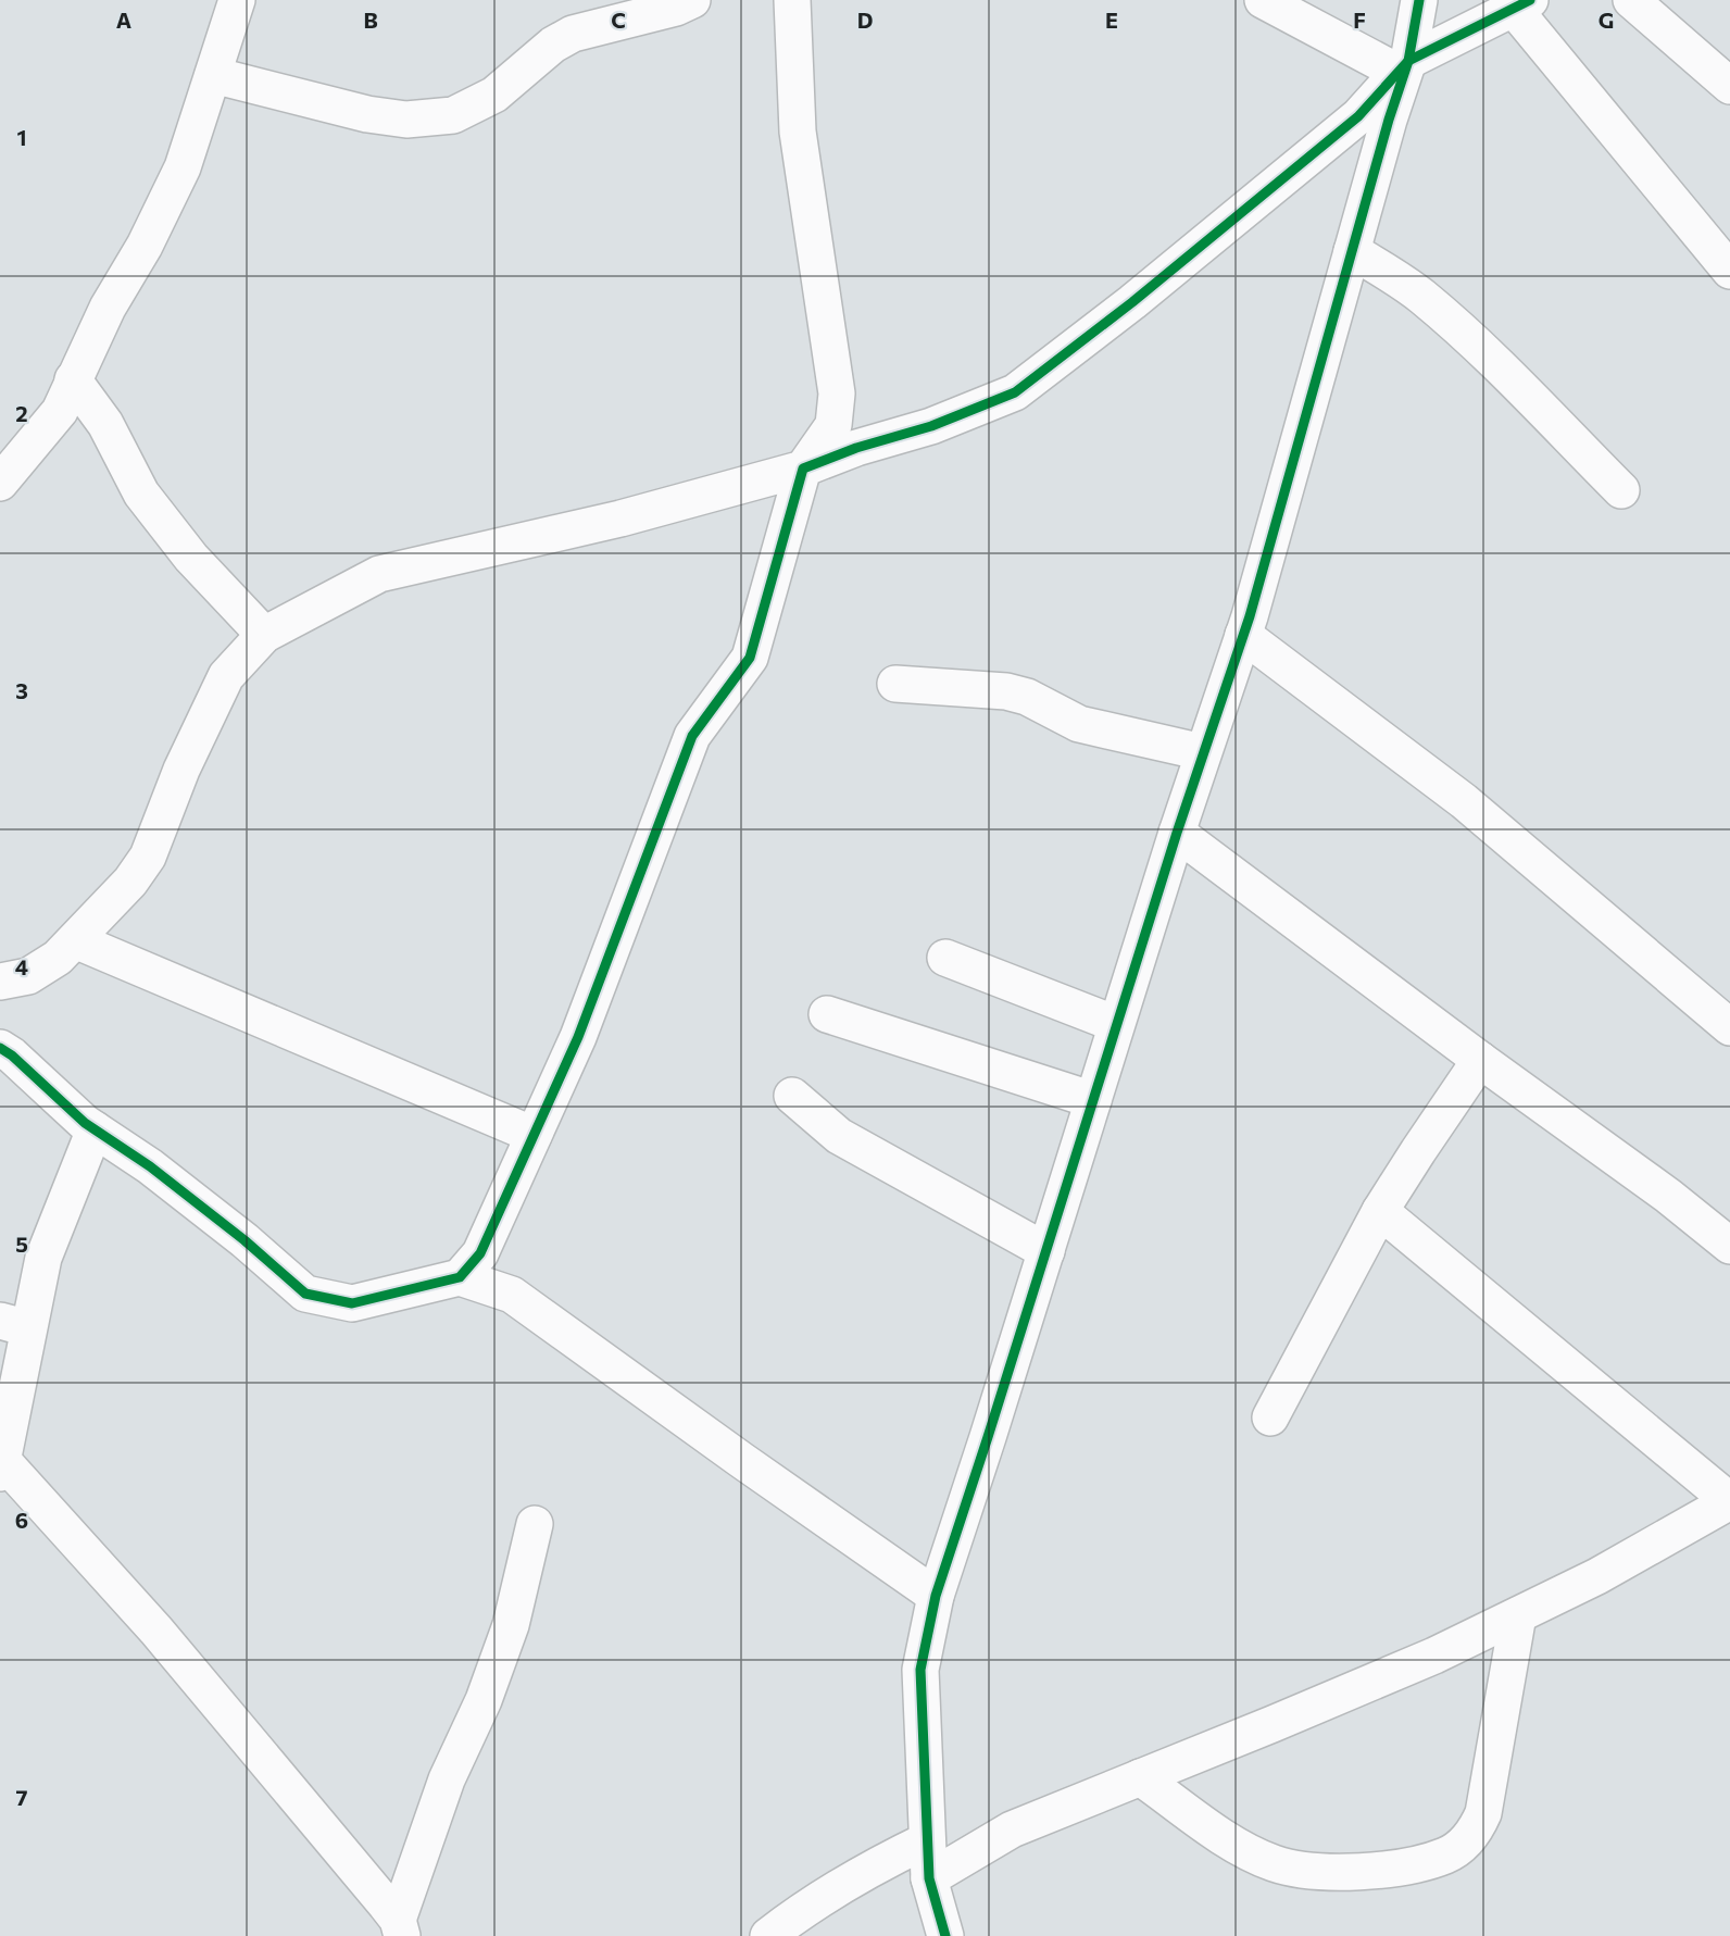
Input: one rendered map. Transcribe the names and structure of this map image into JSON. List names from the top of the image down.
{
  "grid": {
    "columns": [
      "A",
      "B",
      "C",
      "D",
      "E",
      "F",
      "G"
    ],
    "rows": [
      "1",
      "2",
      "3",
      "4",
      "5",
      "6",
      "7"
    ]
  }
}
